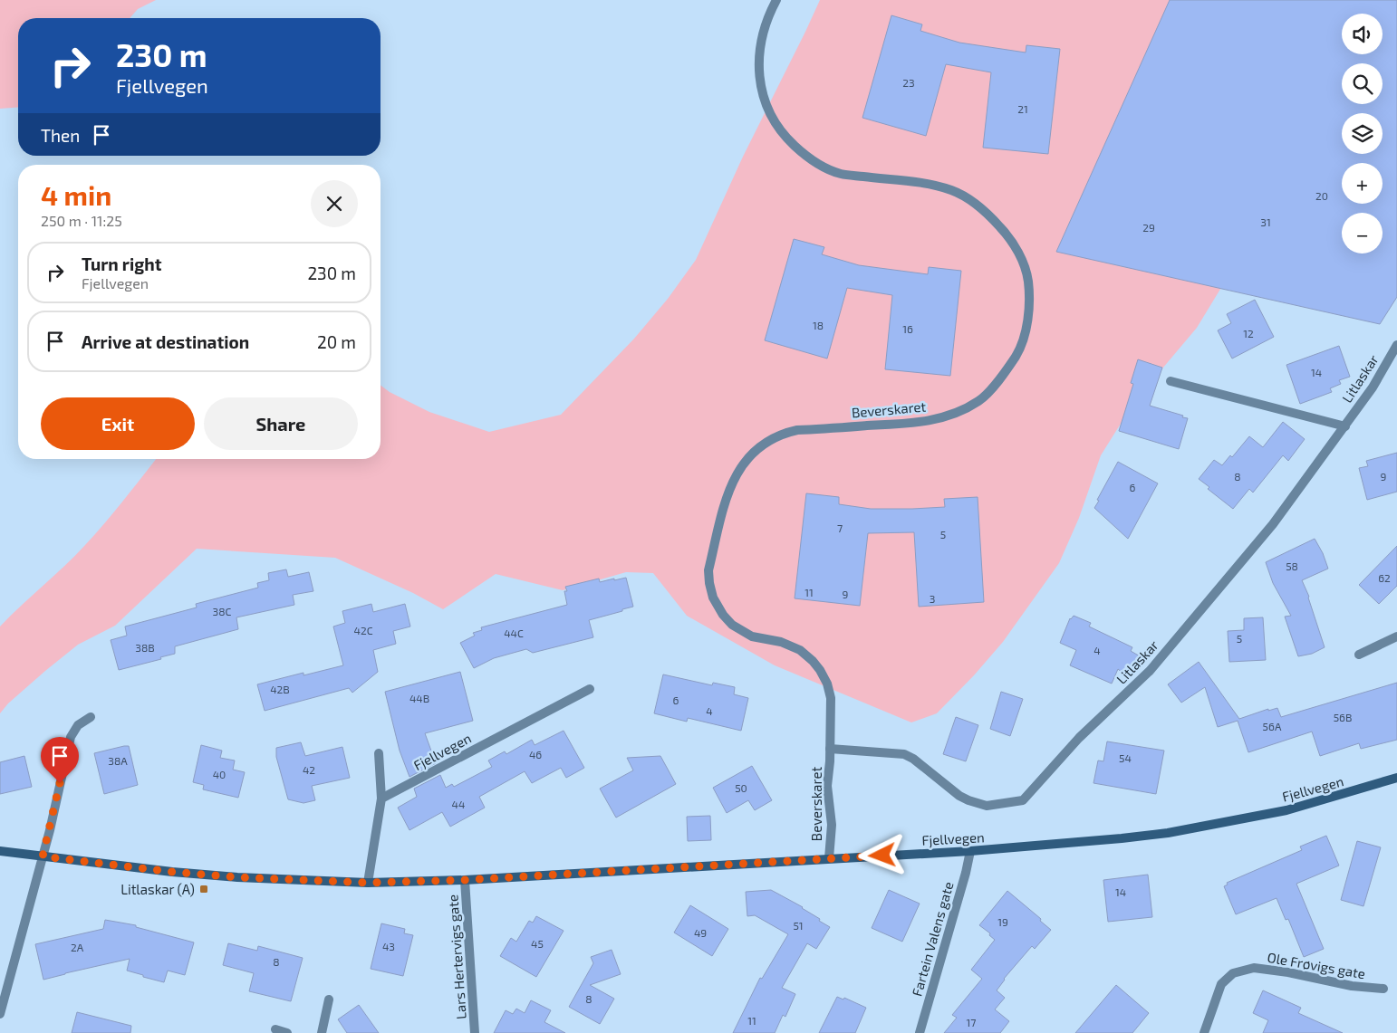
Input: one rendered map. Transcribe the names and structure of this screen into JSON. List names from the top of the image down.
{
  "streets": {
    "main road": ["Fjellvegen"],
    "street": [
      "Litlaskar",
      "Beverskaret",
      "Fartein Valens gate",
      "Lars Hertervigs gate",
      "Ole Frøvigs gate"
    ]
  },
  "crossings": [
    ["Litlaskar", "Beverskaret"],
    ["Beverskaret", "Fjellvegen"],
    ["Fjellvegen", "Fartein Valens gate"],
    ["Fjellvegen", "Lars Hertervigs gate"]
  ],
  "places": {
    "transit": ["Litlaskar (A)"]
  },
  "house_numbers": [
    "23",
    "21",
    "20",
    "31",
    "29",
    "18",
    "16",
    "12",
    "14",
    "8",
    "9",
    "6",
    "7",
    "5",
    "58",
    "62",
    "11",
    "9",
    "3",
    "38C",
    "42C",
    "44C",
    "5",
    "38B",
    "4",
    "42B",
    "44B",
    "6",
    "4",
    "56B",
    "56A",
    "46",
    "54",
    "38A",
    "42",
    "40",
    "50",
    "44",
    "14",
    "19",
    "51",
    "49",
    "45",
    "43",
    "2A",
    "8",
    "8",
    "11",
    "17"
  ],
  "page": {
    "map_buttons": ["+", "−"],
    "turn": ["230 m", "Fjellvegen"],
    "then": "Then",
    "heading": ["4 min", "250 m · 11:25"],
    "list": [
      {
        "name": "Turn right",
        "note": "Fjellvegen",
        "value": "230 m"
      },
      {
        "name": "Arrive at destination",
        "value": "20 m"
      }
    ],
    "buttons": ["Exit", "Share"]
  }
}
